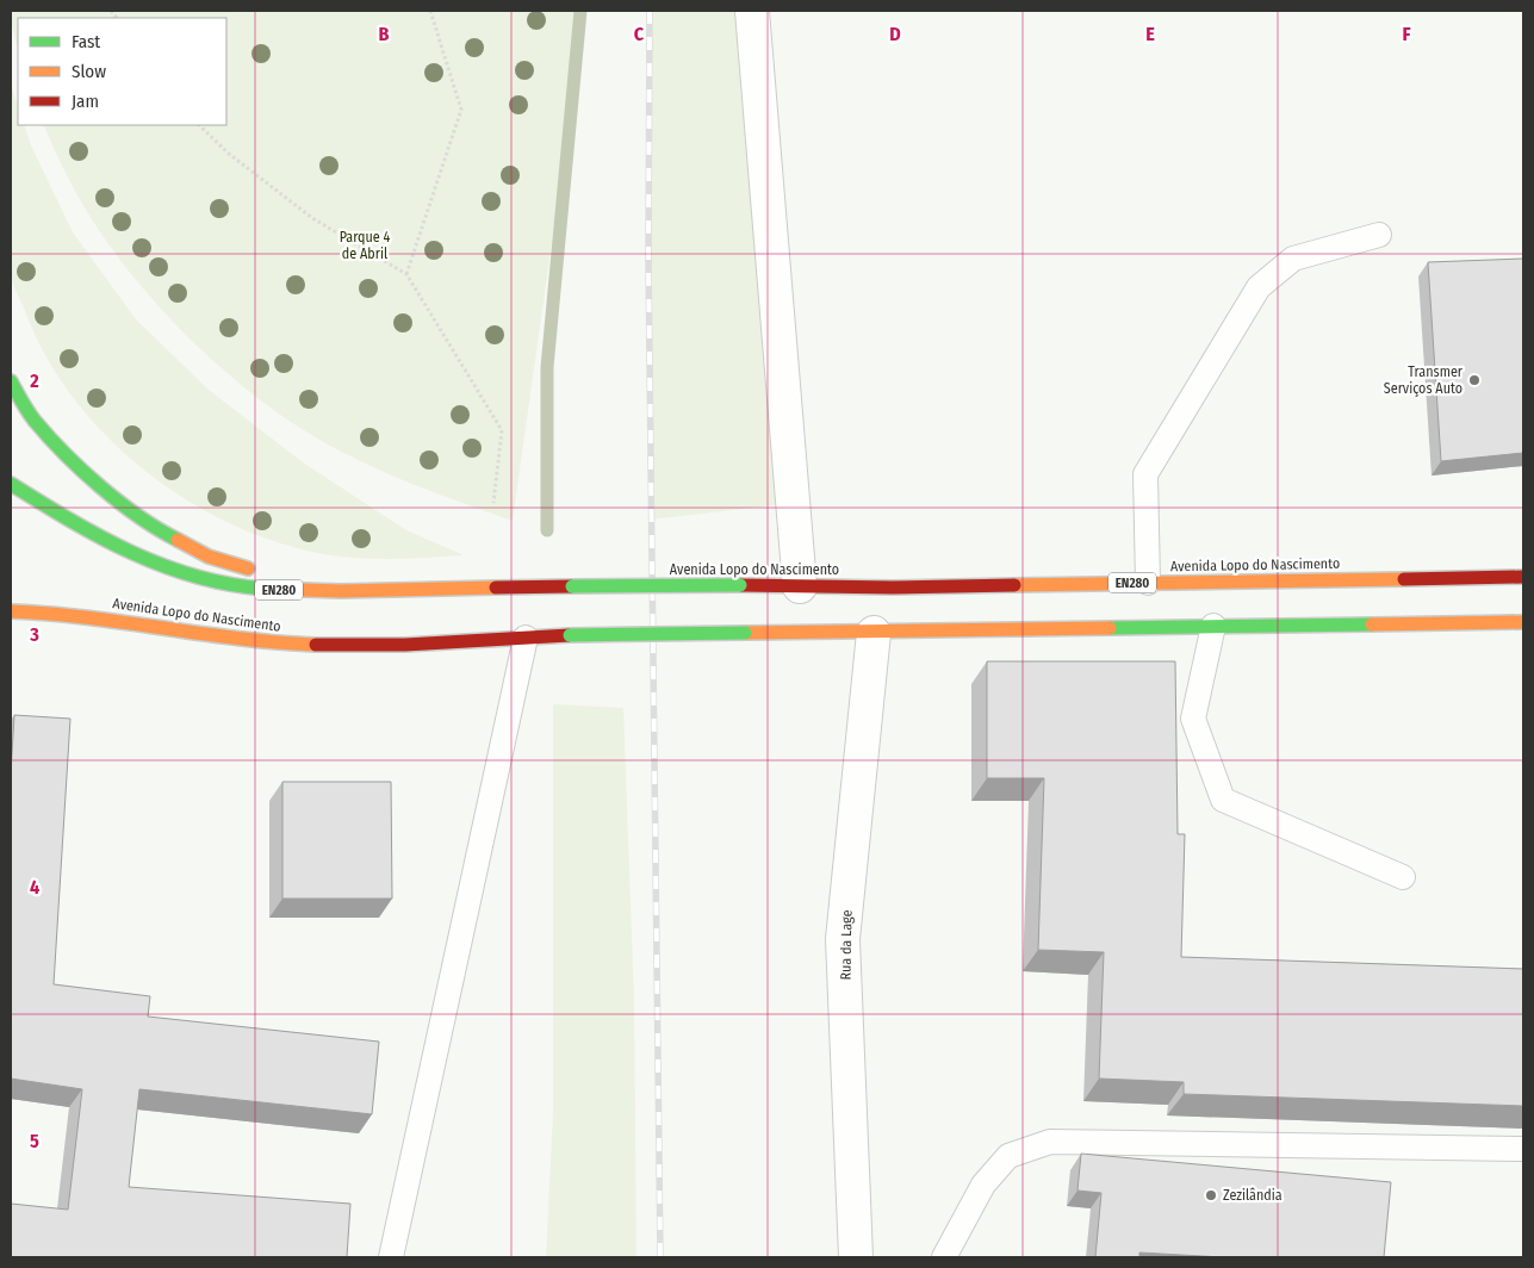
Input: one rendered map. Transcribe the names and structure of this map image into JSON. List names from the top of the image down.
{
  "streets": {
    "main road": ["Avenida Lopo do Nascimento", "EN280"],
    "street": ["Rua da Lage"]
  },
  "crossings": [
    ["Avenida Lopo do Nascimento", "Rua da Lage"]
  ],
  "parks": ["Parque 4 de Abril"],
  "places": ["Transmer Serviços Auto", "Zezilândia"],
  "legend": ["Fast", "Slow", "Jam"],
  "grid": {
    "columns": [
      "B",
      "C",
      "D",
      "E",
      "F"
    ],
    "rows": [
      "2",
      "3",
      "4",
      "5"
    ]
  }
}
